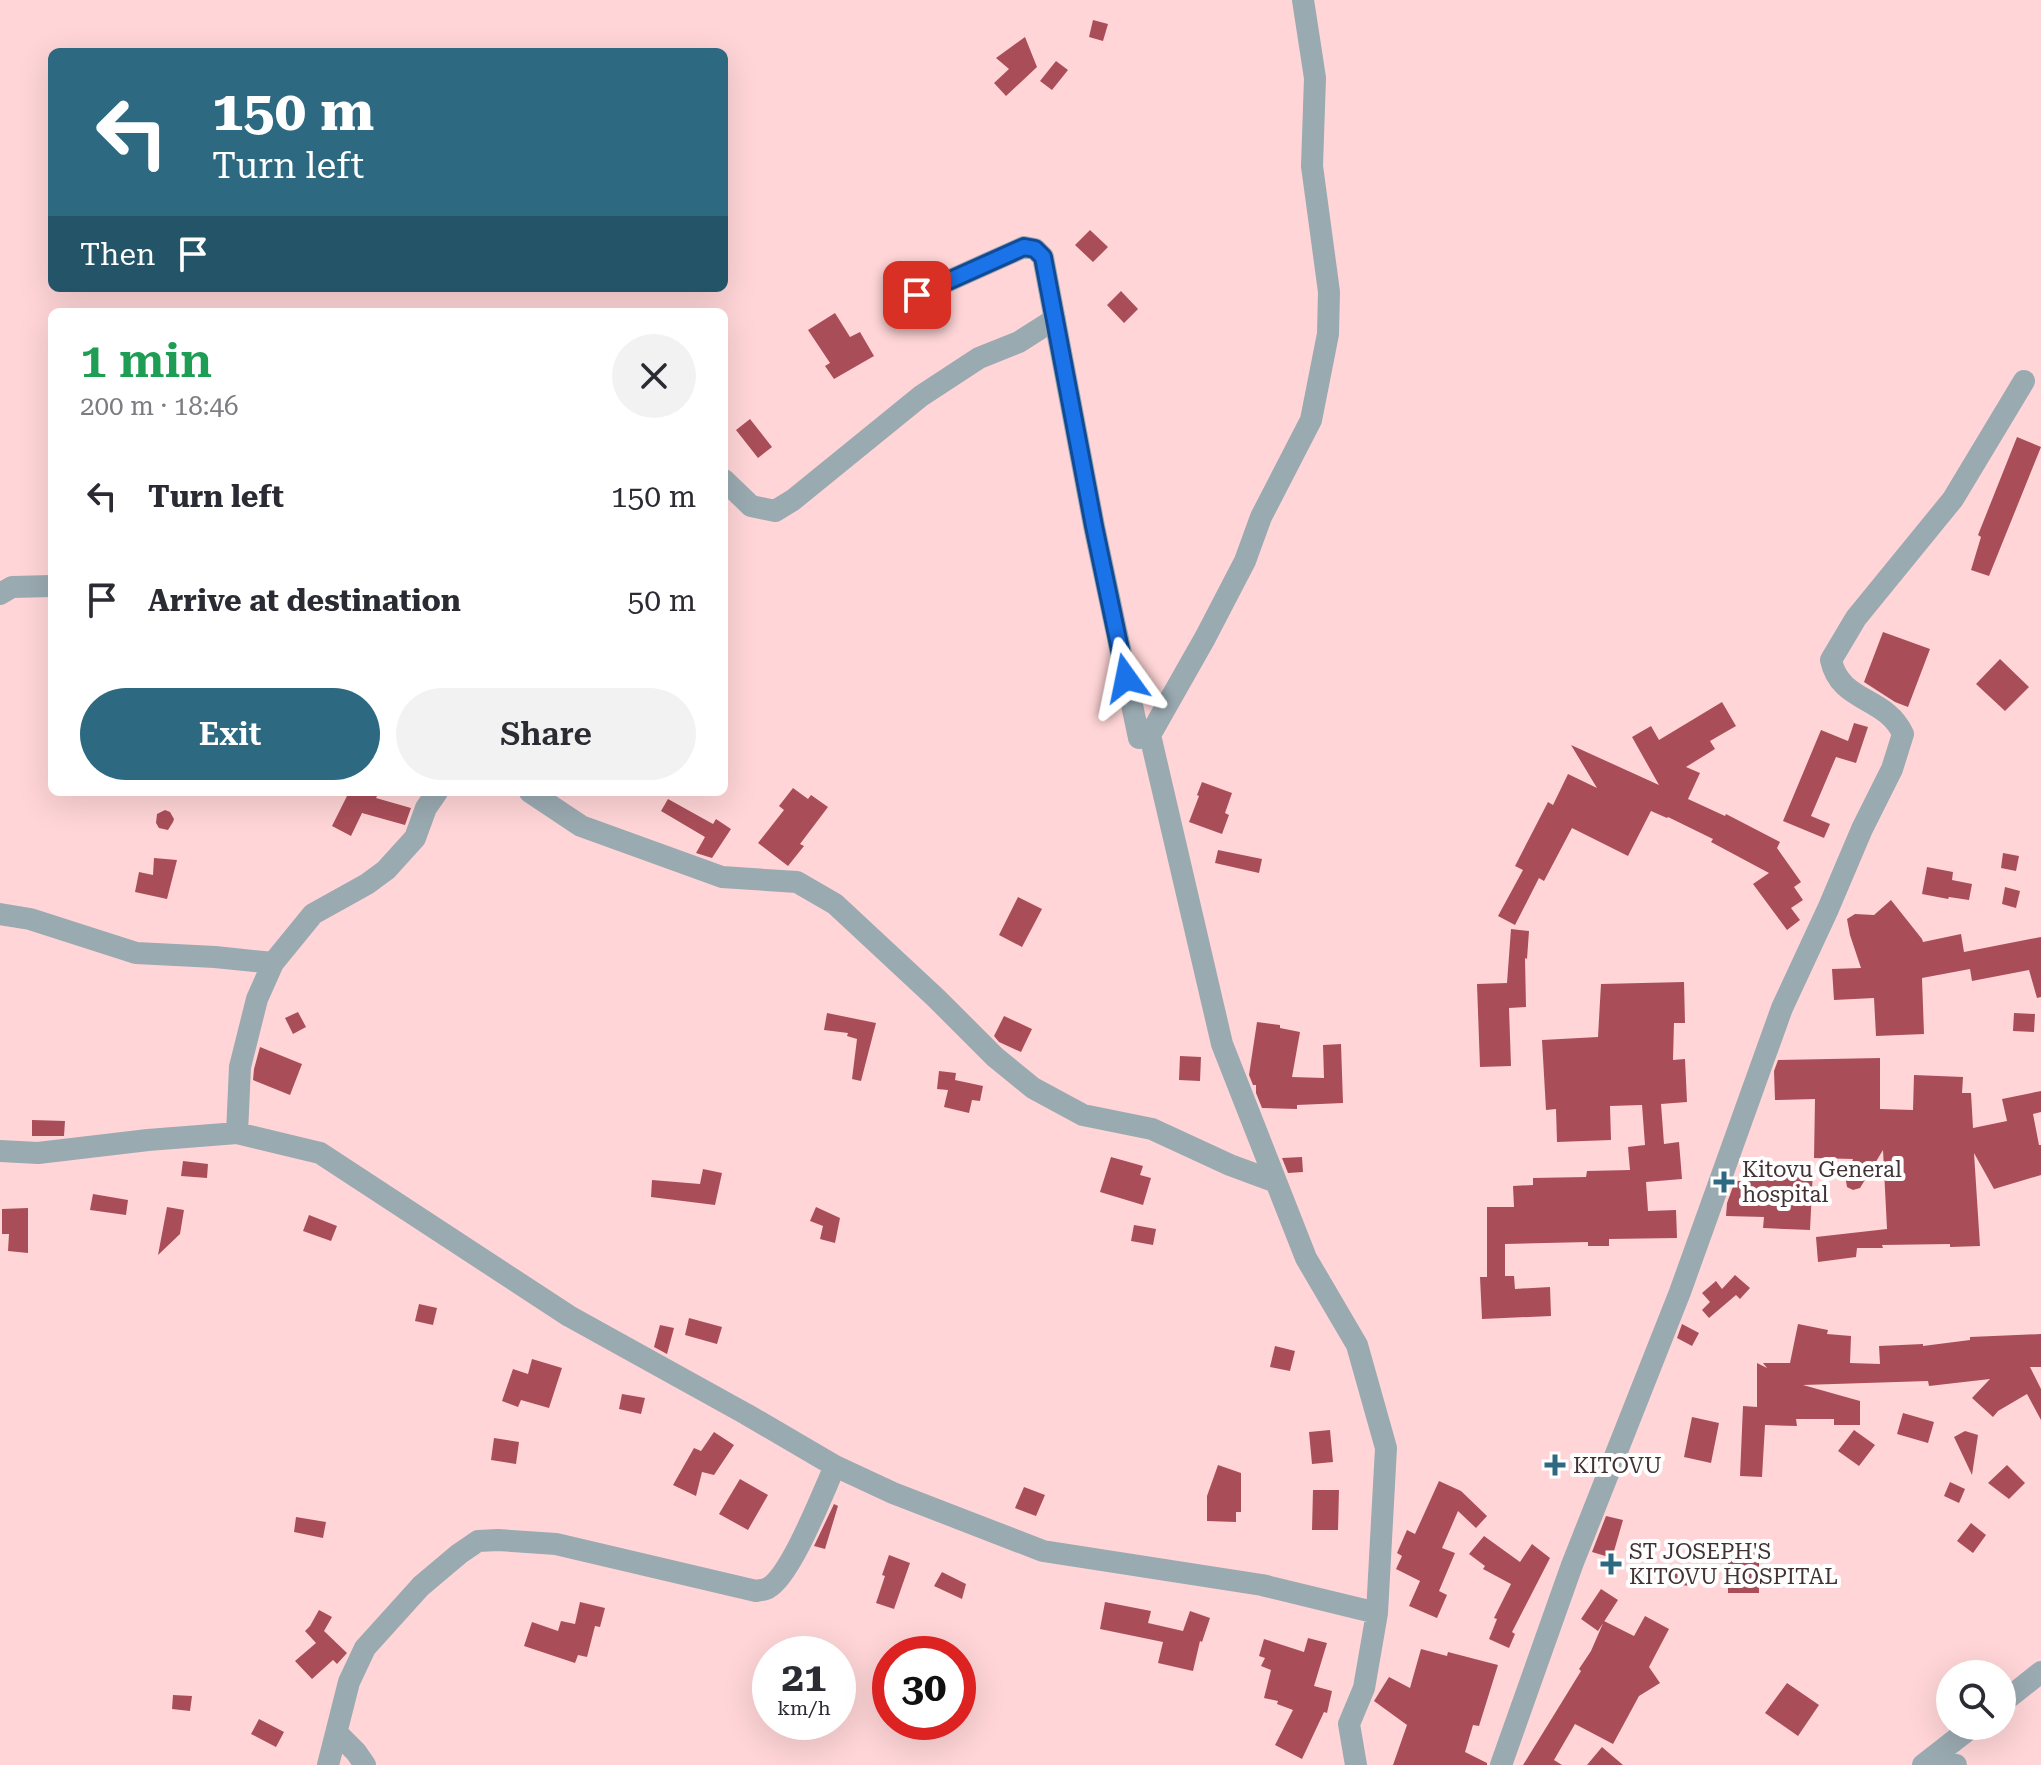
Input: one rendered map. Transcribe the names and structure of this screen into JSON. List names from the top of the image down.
{
  "places": {
    "health": ["Kitovu General hospital", "KITOVU", "ST JOSEPH'S KITOVU HOSPITAL"]
  },
  "page": {
    "turn": ["150 m", "Turn left"],
    "then": "Then",
    "heading": ["1 min", "200 m · 18:46"],
    "list": [
      {
        "name": "Turn left",
        "value": "150 m"
      },
      {
        "name": "Arrive at destination",
        "value": "50 m"
      }
    ],
    "buttons": ["Exit", "Share"],
    "speed": "21 km/h",
    "limit": "30"
  }
}
